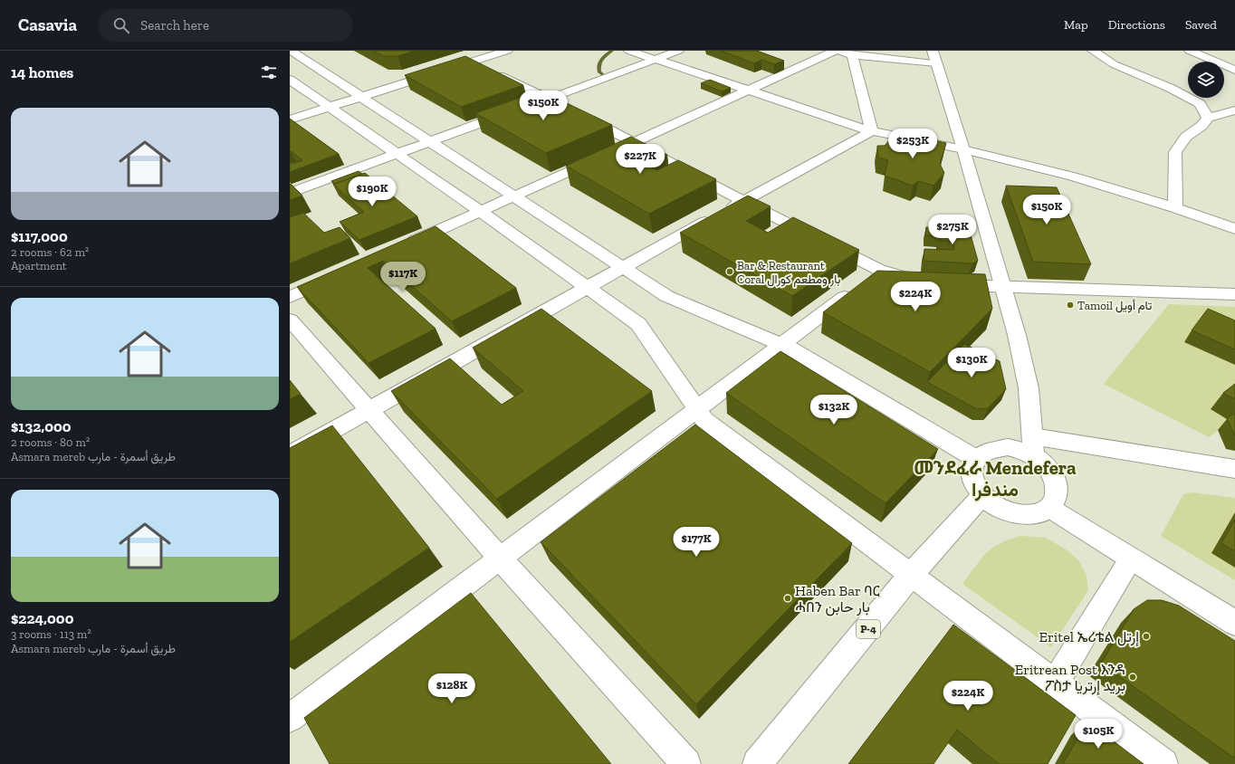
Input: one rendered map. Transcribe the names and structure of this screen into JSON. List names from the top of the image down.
{
  "streets": {
    "main road": ["P-4"]
  },
  "districts": ["መንደፈራ Mendefera مندفرا"],
  "places": [
    "Bar & Restaurant Coral بار ومطعم كورال",
    "Tamoil تام أويل",
    "Haben Bar ባር ሓበን بار حابن",
    "Eritel ኤሪቴል إرتل",
    "Eritrean Post እንዳ ፖስታ بريد إرتريا"
  ],
  "page": {
    "header": "Casavia",
    "search": "Search here",
    "nav": ["Map", "Directions", "Saved"],
    "heading": "14 homes",
    "price": [
      "$150K",
      "$253K",
      "$227K",
      "$190K",
      "$150K",
      "$275K",
      "$117K",
      "$224K",
      "$130K",
      "$132K",
      "$177K",
      "$128K",
      "$224K",
      "$105K"
    ],
    "list": [
      {
        "name": "$117,000",
        "note": "2 rooms · 62 m² · Apartment"
      },
      {
        "name": "$132,000",
        "note": "2 rooms · 80 m² · Asmara mereb طريق أسمرة - مارب"
      },
      {
        "name": "$224,000",
        "note": "3 rooms · 113 m² · Asmara mereb طريق أسمرة - مارب"
      }
    ]
  }
}
